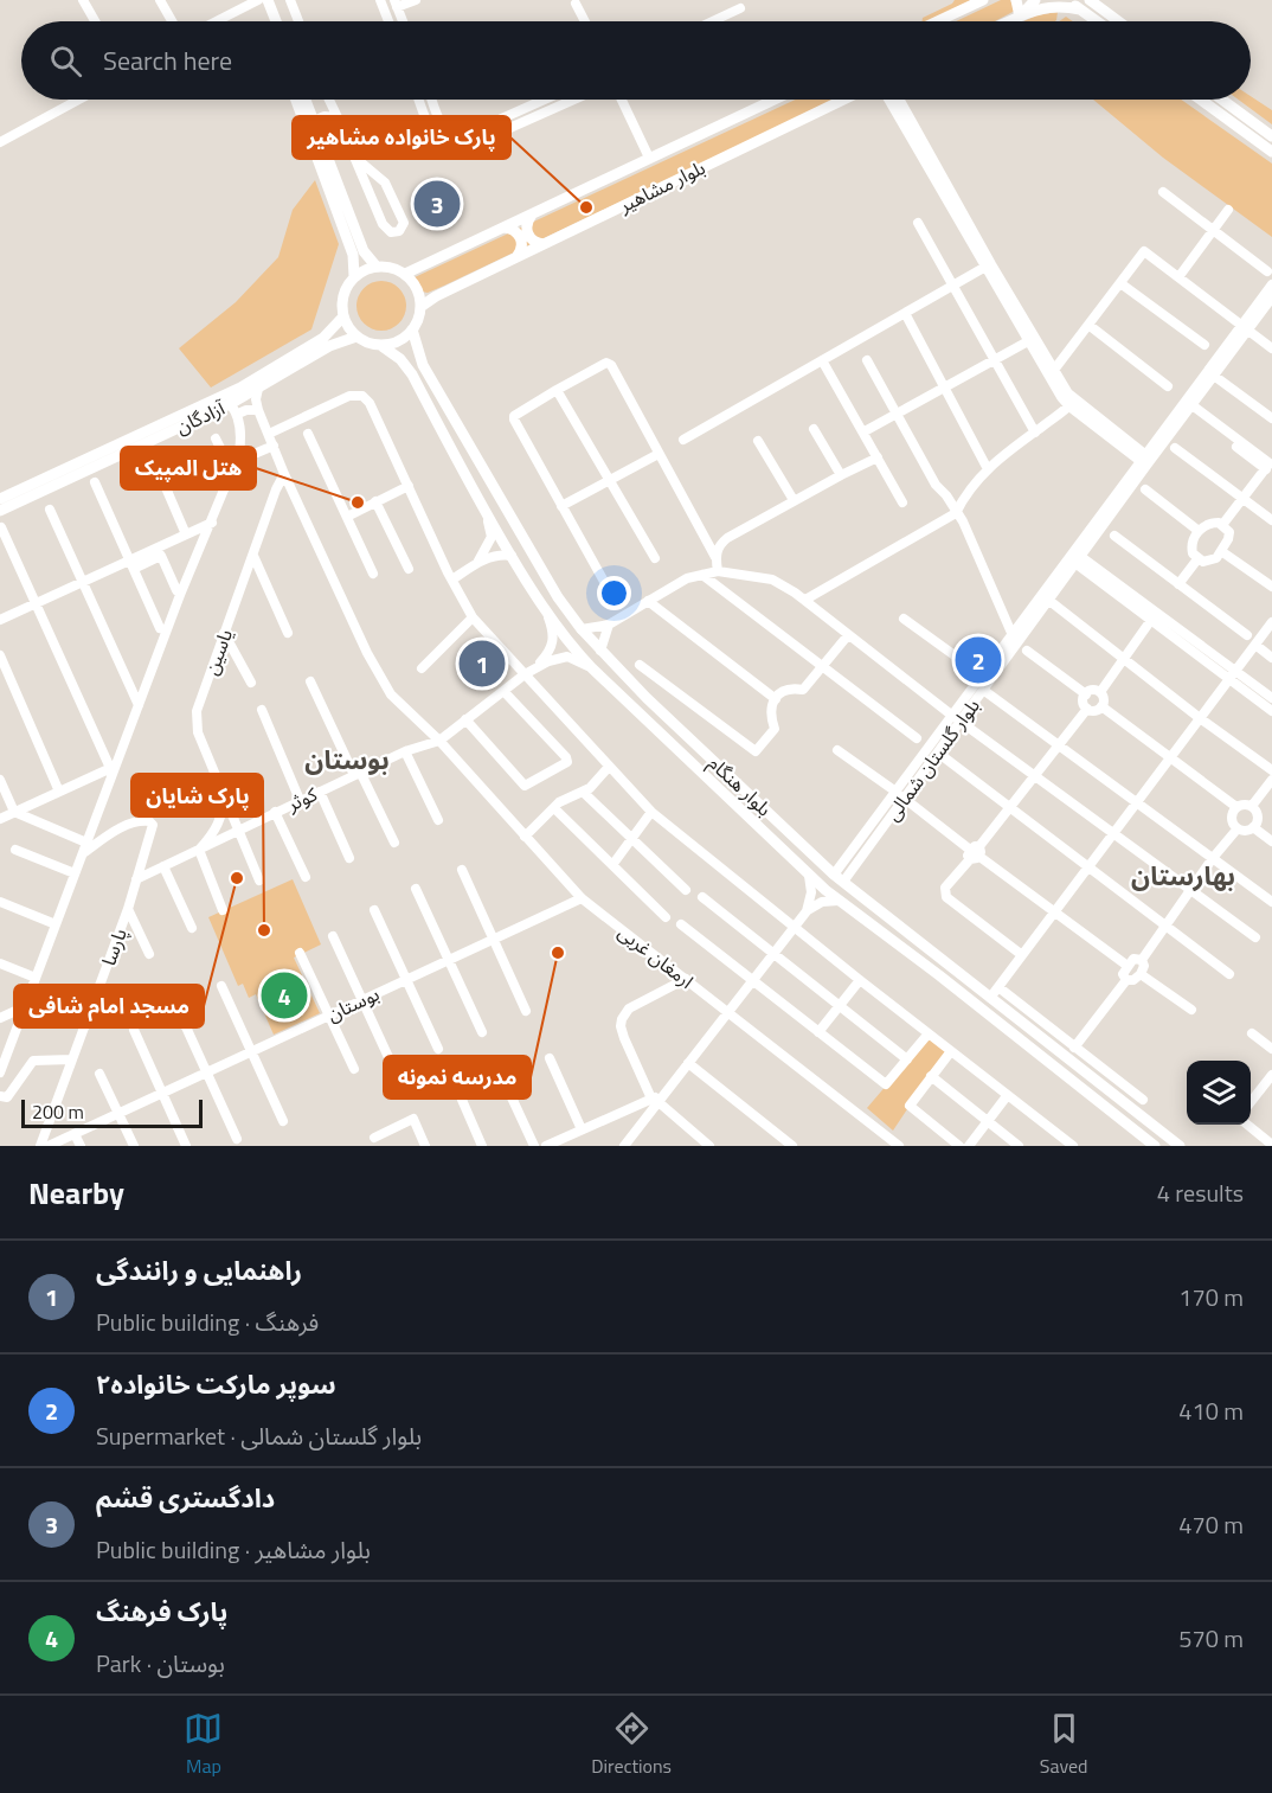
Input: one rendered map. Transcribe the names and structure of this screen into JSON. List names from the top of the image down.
{
  "streets": {
    "main road": ["بلوار مشاهیر", "آزادگان", "بلوار هنگام"],
    "street": [
      "یاسین",
      "بلوار گلستان شمالی",
      "کوثر",
      "پارسا",
      "ارمغان غربی",
      "بوستان"
    ]
  },
  "crossings": [
    ["بلوار مشاهیر", "آزادگان"],
    ["بلوار مشاهیر", "بلوار هنگام"],
    ["آزادگان", "بلوار هنگام"],
    ["یاسین", "کوثر"],
    ["یاسین", "ارمغان غربی"],
    ["بلوار گلستان شمالی", "بلوار هنگام"],
    ["بلوار هنگام", "کوثر"],
    ["کوثر", "پارسا"],
    ["کوثر", "ارمغان غربی"],
    ["ارمغان غربی", "بوستان"]
  ],
  "districts": ["بوستان", "بهارستان"],
  "places": [
    "پارک خانواده مشاهیر",
    "هتل المپیک",
    "مسجد امام شافی",
    "پارک شایان",
    "مدرسه نمونه"
  ],
  "scale_bar": "200 m",
  "page": {
    "search": "Search here",
    "pins": [
      "3",
      "2",
      "1",
      "4"
    ],
    "scale": "200 m",
    "heading": ["Nearby", "4 results"],
    "list": [
      {
        "mark": "1",
        "name": "راهنمایی و رانندگی",
        "note": "Public building · فرهنگ",
        "value": "170 m"
      },
      {
        "mark": "2",
        "name": "سوپر ماركت خانواده٢",
        "note": "Supermarket · بلوار گلستان شمالی",
        "value": "410 m"
      },
      {
        "mark": "3",
        "name": "دادگستری قشم",
        "note": "Public building · بلوار مشاهیر",
        "value": "470 m"
      },
      {
        "mark": "4",
        "name": "پارک فرهنگ",
        "note": "Park · بوستان",
        "value": "570 m"
      }
    ],
    "nav": ["Map", "Directions", "Saved"]
  }
}
